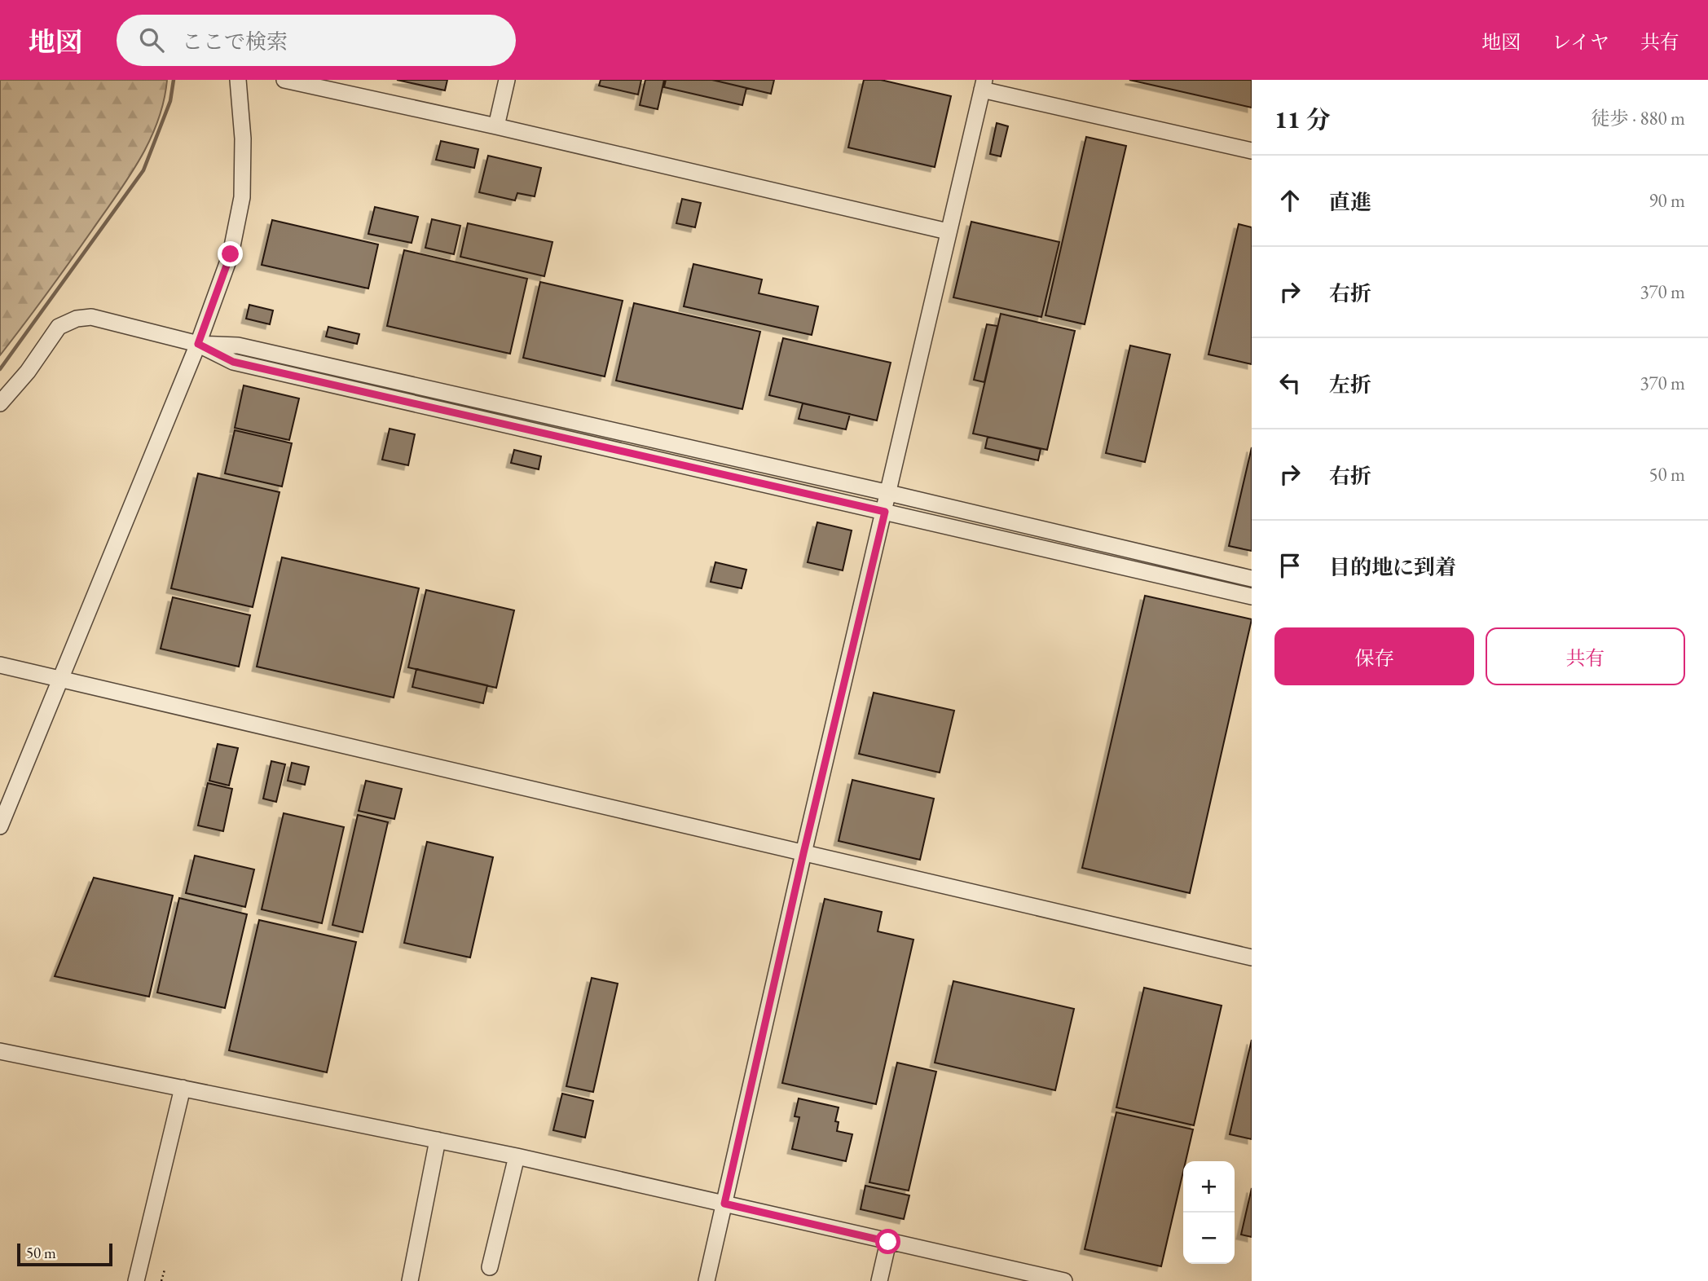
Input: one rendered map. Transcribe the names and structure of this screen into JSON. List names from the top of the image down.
{
  "scale_bar": "50 m",
  "page": {
    "header": "地図",
    "search": "ここで検索",
    "nav": ["地図", "レイヤ", "共有"],
    "heading": ["11 分", "徒歩 · 880 m"],
    "list": [
      ["直進", "90 m"],
      ["右折", "370 m"],
      ["左折", "370 m"],
      ["右折", "50 m"],
      "目的地に到着"
    ],
    "buttons": ["保存", "共有"],
    "map_buttons": ["+", "−"],
    "scale": "50 m"
  }
}
